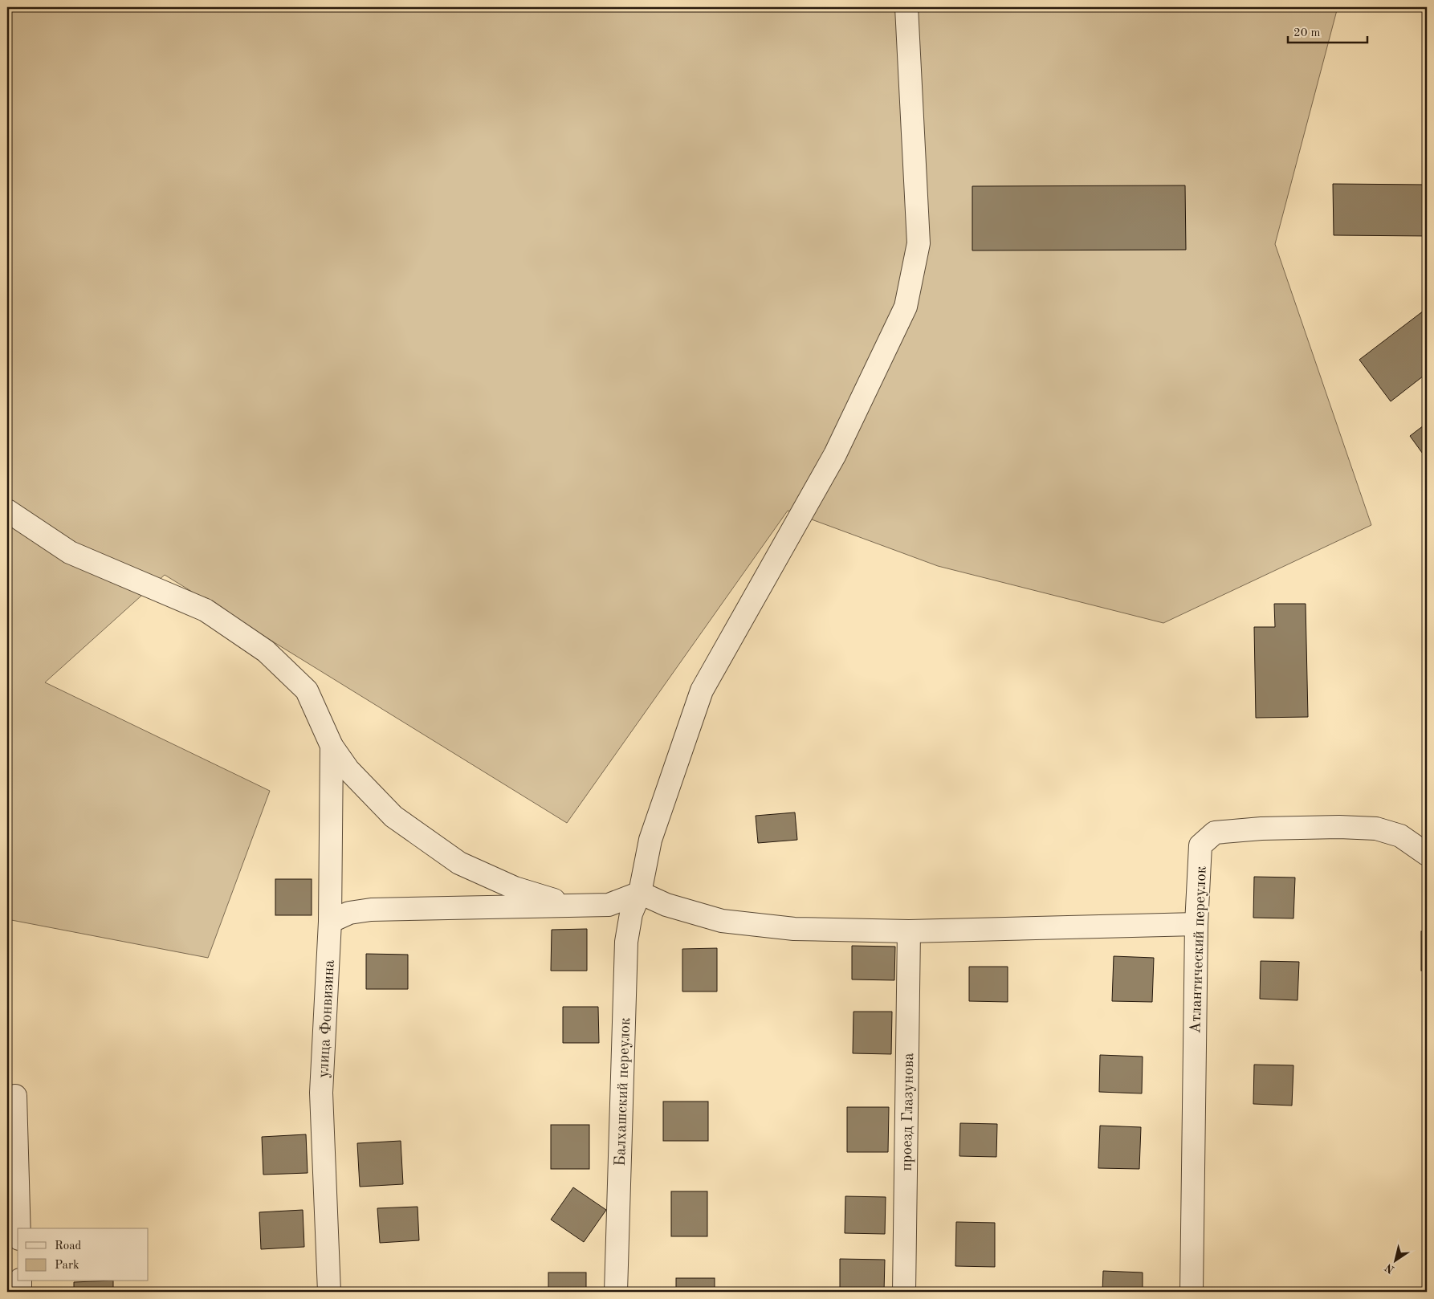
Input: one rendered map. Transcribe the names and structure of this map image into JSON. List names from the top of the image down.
{
  "streets": {
    "street": [
      "Атлантический переулок",
      "улица Фонвизина",
      "Балхашский переулок",
      "проезд Глазунова"
    ]
  },
  "legend": ["Road", "Park"],
  "scale_bar": "20 m",
  "north": "bottom left"
}
